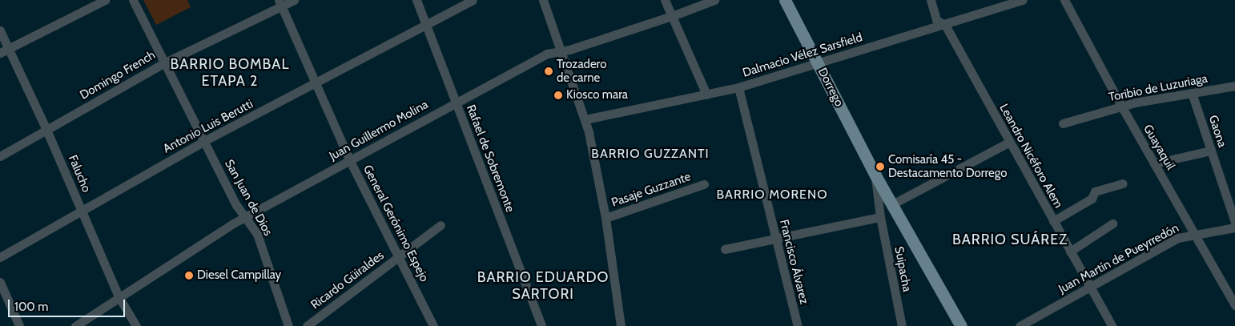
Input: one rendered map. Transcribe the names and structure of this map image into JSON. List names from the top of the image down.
{
  "streets": {
    "main road": ["Dorrego"],
    "street": [
      "Dalmacio Vélez Sarsfield",
      "Domingo French",
      "Toribio de Luzuriaga",
      "Antonio Luis Berutti",
      "Juan Guillermo Molina",
      "Gaona",
      "Guayaquil",
      "Leandro Nicéforo Alem",
      "Rafael de Sobremonte",
      "Falucho",
      "Pasaje Guzzante",
      "San Juan de Dios",
      "General Gerónimo Espejo",
      "Juan Martín de Pueyrredón",
      "Francisco Álvarez",
      "Suipacha",
      "Ricardo Güiraldes"
    ]
  },
  "crossings": [
    ["Dalmacio Vélez Sarsfield", "Dorrego"],
    ["Dalmacio Vélez Sarsfield", "Leandro Nicéforo Alem"],
    ["Dalmacio Vélez Sarsfield", "Francisco Álvarez"],
    ["Domingo French", "Falucho"],
    ["Domingo French", "San Juan de Dios"],
    ["Domingo French", "General Gerónimo Espejo"],
    ["Dorrego", "Suipacha"],
    ["Toribio de Luzuriaga", "Gaona"],
    ["Toribio de Luzuriaga", "Guayaquil"],
    ["Antonio Luis Berutti", "Rafael de Sobremonte"],
    ["Antonio Luis Berutti", "Falucho"],
    ["Antonio Luis Berutti", "San Juan de Dios"],
    ["Antonio Luis Berutti", "General Gerónimo Espejo"],
    ["Juan Guillermo Molina", "Rafael de Sobremonte"],
    ["Juan Guillermo Molina", "Falucho"],
    ["Juan Guillermo Molina", "San Juan de Dios"],
    ["Juan Guillermo Molina", "General Gerónimo Espejo"],
    ["Guayaquil", "Juan Martín de Pueyrredón"],
    ["Leandro Nicéforo Alem", "Juan Martín de Pueyrredón"],
    ["General Gerónimo Espejo", "Ricardo Güiraldes"]
  ],
  "districts": [
    "BARRIO BOMBAL ETAPA 2",
    "BARRIO GUZZANTI",
    "BARRIO MORENO",
    "BARRIO SUÁREZ",
    "BARRIO EDUARDO SARTORI"
  ],
  "places": [
    "Trozadero de carne",
    "Kiosco mara",
    "Comisaría 45 - Destacamento Dorrego",
    "Diesel Campillay"
  ],
  "scale_bar": "100 m"
}
